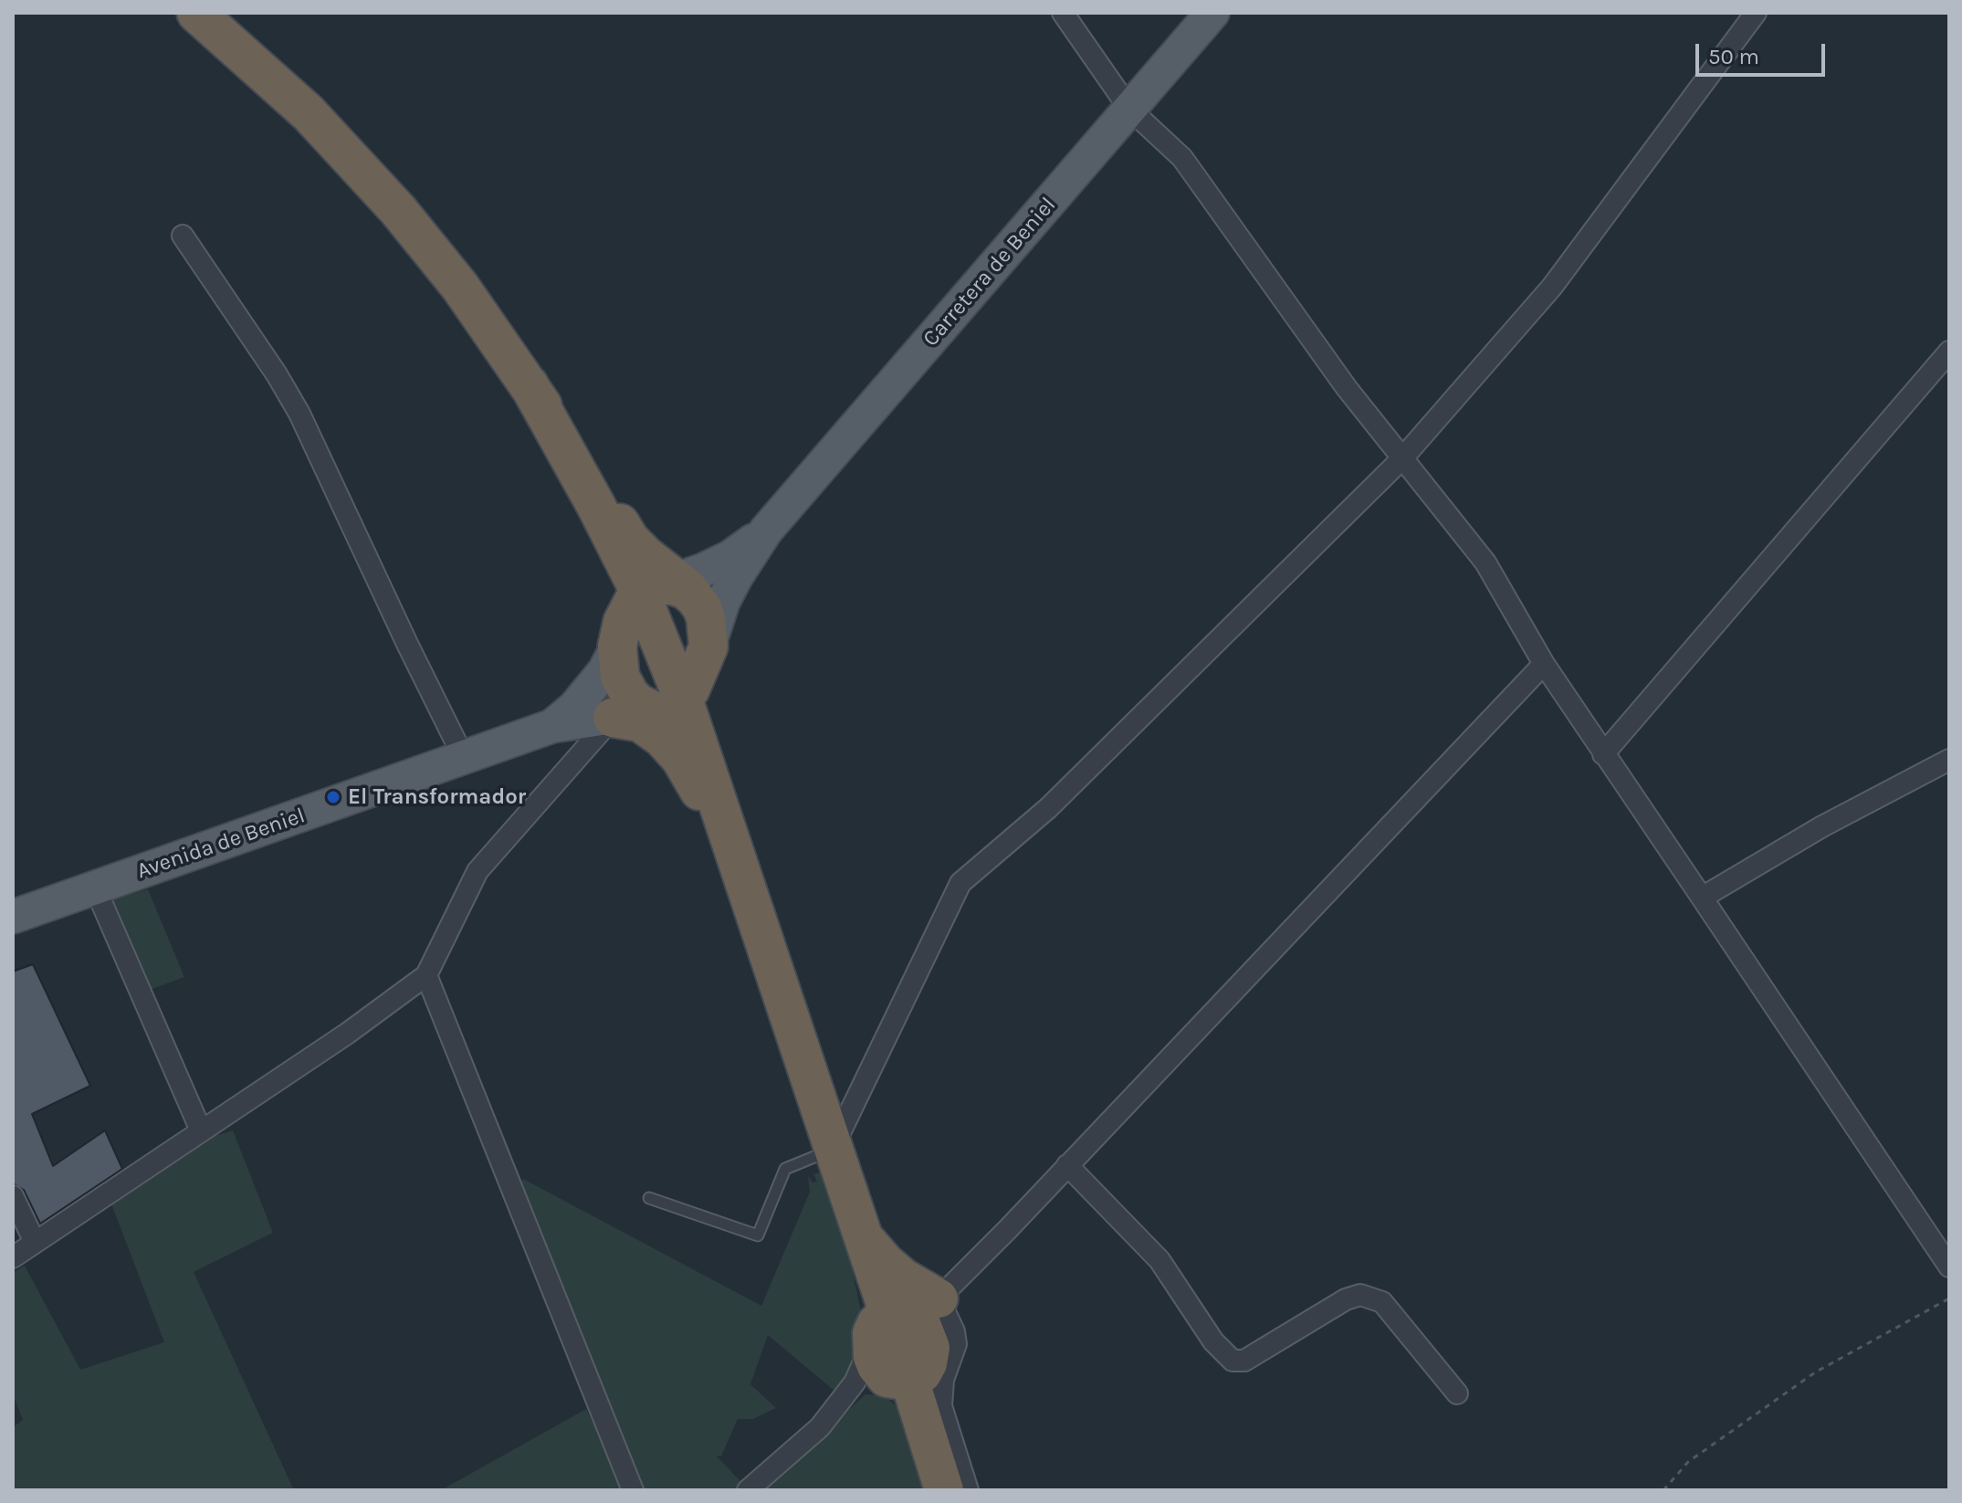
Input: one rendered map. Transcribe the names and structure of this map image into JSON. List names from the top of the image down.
{
  "streets": {
    "main road": ["Carretera de Beniel", "Avenida de Beniel"]
  },
  "places": ["El Transformador"],
  "scale_bar": "50 m"
}
